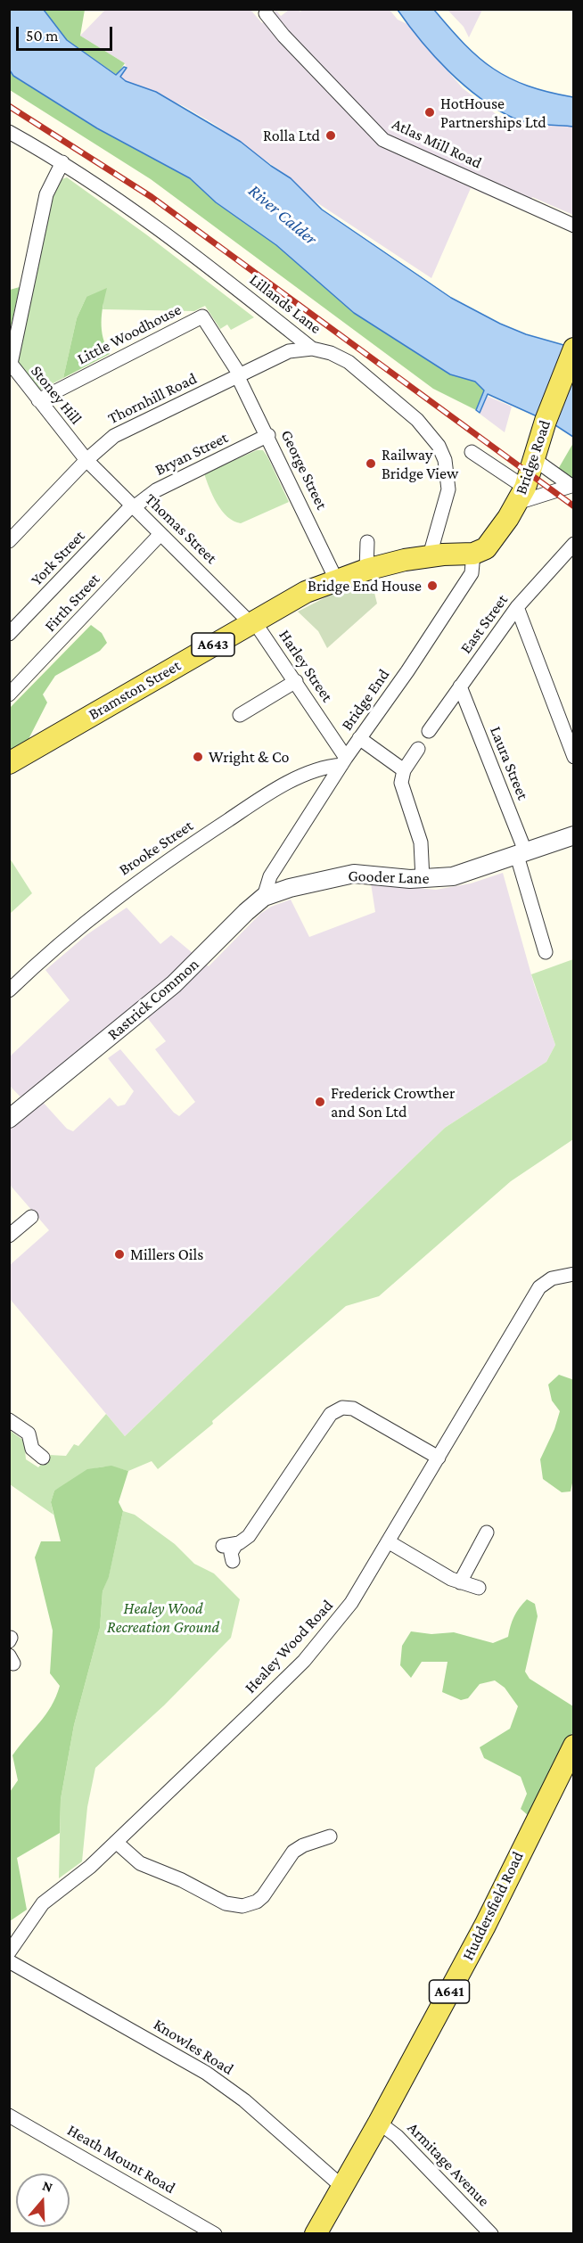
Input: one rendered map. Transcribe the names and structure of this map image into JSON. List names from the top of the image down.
{
  "streets": {
    "main road": [
      "Bridge Road",
      "A643",
      "Bramston Street",
      "Huddersfield Road",
      "A641"
    ],
    "street": [
      "Atlas Mill Road",
      "Lillands Lane",
      "Little Woodhouse",
      "Stoney Hill",
      "Thornhill Road",
      "Bryan Street",
      "George Street",
      "Thomas Street",
      "York Street",
      "Firth Street",
      "East Street",
      "Harley Street",
      "Bridge End",
      "Laura Street",
      "Brooke Street",
      "Gooder Lane",
      "Rastrick Common",
      "Healey Wood Road",
      "Knowles Road",
      "Heath Mount Road",
      "Armitage Avenue"
    ]
  },
  "crossings": [
    ["Lillands Lane", "Stoney Hill"],
    ["Lillands Lane", "Thornhill Road"],
    ["Lillands Lane", "Bramston Street"],
    ["Little Woodhouse", "Stoney Hill"],
    ["Little Woodhouse", "Thornhill Road"],
    ["Little Woodhouse", "George Street"],
    ["Stoney Hill", "Thornhill Road"],
    ["Stoney Hill", "Thomas Street"],
    ["Thornhill Road", "George Street"],
    ["Thornhill Road", "Thomas Street"],
    ["Bryan Street", "George Street"],
    ["Bryan Street", "Thomas Street"],
    ["Bryan Street", "York Street"],
    ["Bridge Road", "Bramston Street"],
    ["Bridge Road", "Bridge End"],
    ["George Street", "Bramston Street"],
    ["Thomas Street", "York Street"],
    ["Thomas Street", "Firth Street"],
    ["Thomas Street", "Harley Street"],
    ["Thomas Street", "Bramston Street"],
    ["East Street", "Laura Street"],
    ["Harley Street", "Bramston Street"],
    ["Harley Street", "Bridge End"],
    ["Harley Street", "Brooke Street"],
    ["Bramston Street", "Bridge End"],
    ["Bridge End", "Brooke Street"],
    ["Bridge End", "Rastrick Common"],
    ["Laura Street", "Gooder Lane"],
    ["Gooder Lane", "Rastrick Common"],
    ["Huddersfield Road", "Knowles Road"],
    ["Huddersfield Road", "Armitage Avenue"]
  ],
  "water": ["River Calder"],
  "parks": ["Healey Wood Recreation Ground"],
  "places": [
    "HotHouse Partnerships Ltd",
    "Rolla Ltd",
    "Railway Bridge View",
    "Bridge End House",
    "Wright & Co",
    "Frederick Crowther and Son Ltd",
    "Millers Oils"
  ],
  "scale_bar": "50 m",
  "north": "top"
}
